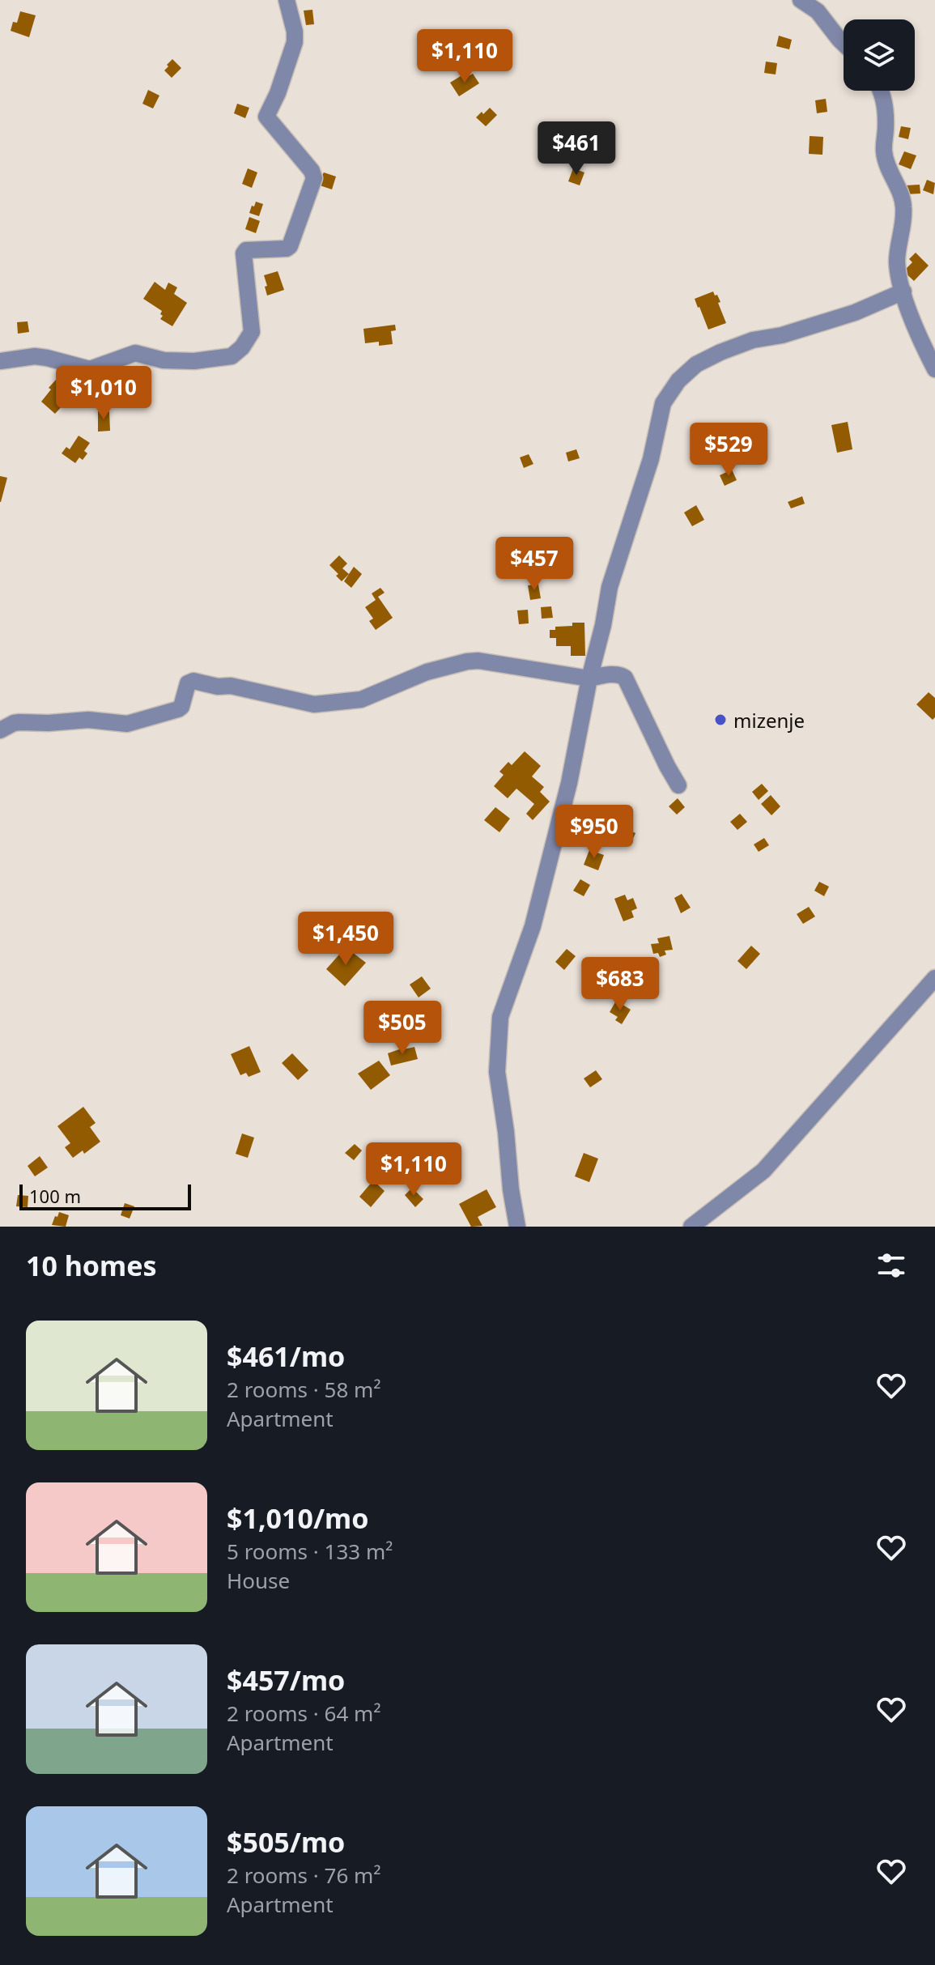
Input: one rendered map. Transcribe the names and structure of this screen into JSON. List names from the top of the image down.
{
  "places": ["mizenje"],
  "scale_bar": "100 m",
  "page": {
    "price": [
      "$1,110",
      "$461",
      "$1,010",
      "$529",
      "$457",
      "$950",
      "$1,450",
      "$683",
      "$505",
      "$1,110"
    ],
    "scale": "100 m",
    "heading": "10 homes",
    "list": [
      {
        "name": "$461/mo",
        "note": "2 rooms · 58 m² · Apartment"
      },
      {
        "name": "$1,010/mo",
        "note": "5 rooms · 133 m² · House"
      },
      {
        "name": "$457/mo",
        "note": "2 rooms · 64 m² · Apartment"
      },
      {
        "name": "$505/mo",
        "note": "2 rooms · 76 m² · Apartment"
      }
    ]
  }
}
